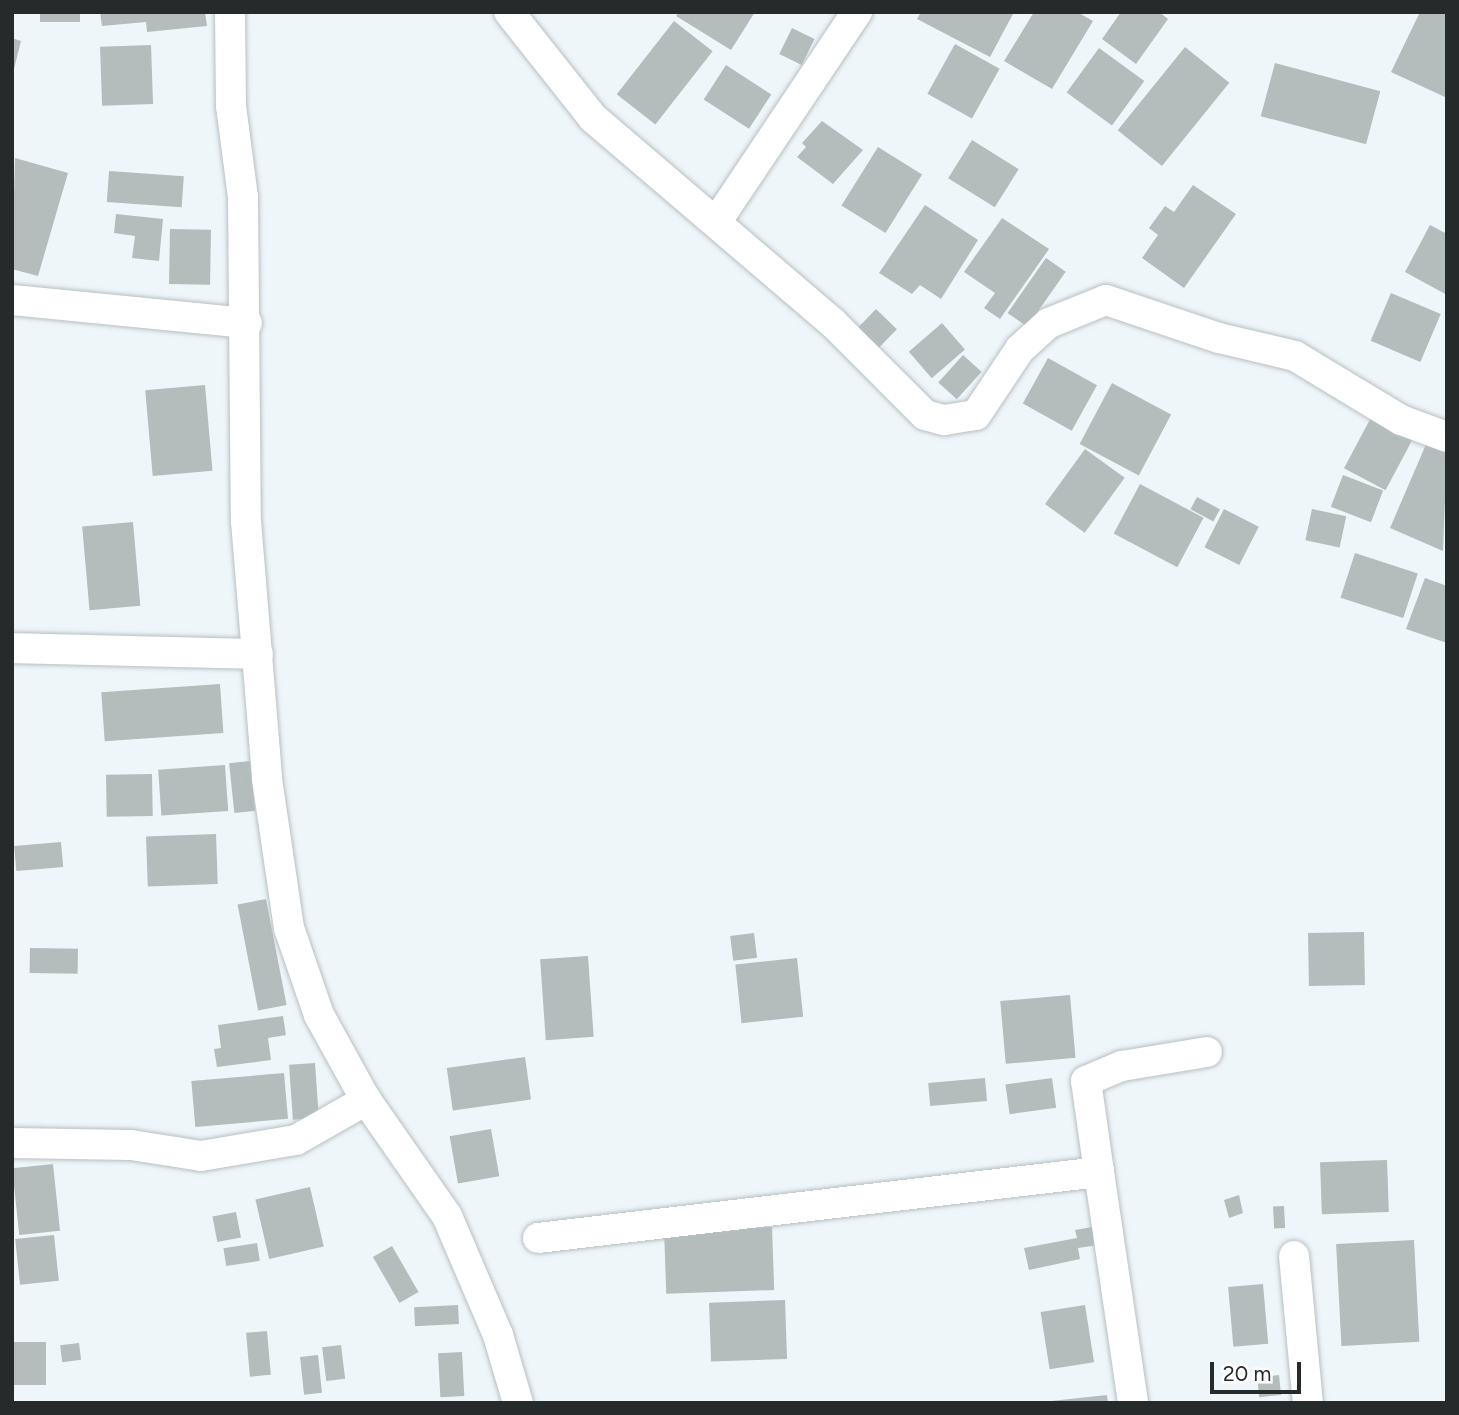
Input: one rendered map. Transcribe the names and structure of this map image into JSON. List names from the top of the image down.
{
  "scale_bar": "20 m"
}
